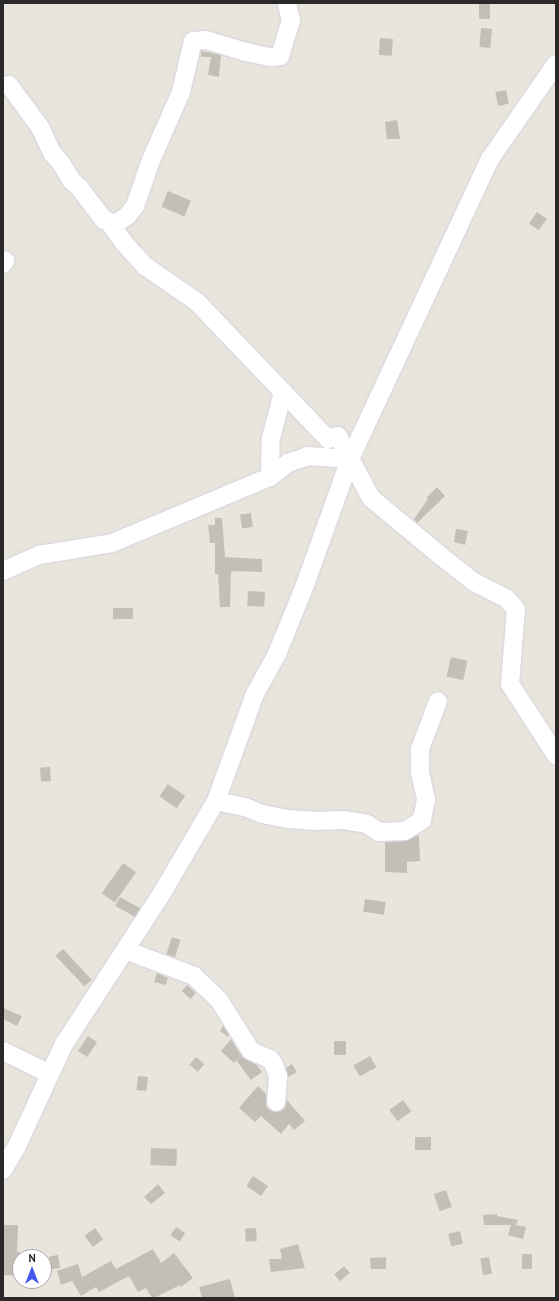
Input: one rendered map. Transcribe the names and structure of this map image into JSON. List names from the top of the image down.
{
  "north": "top"
}
